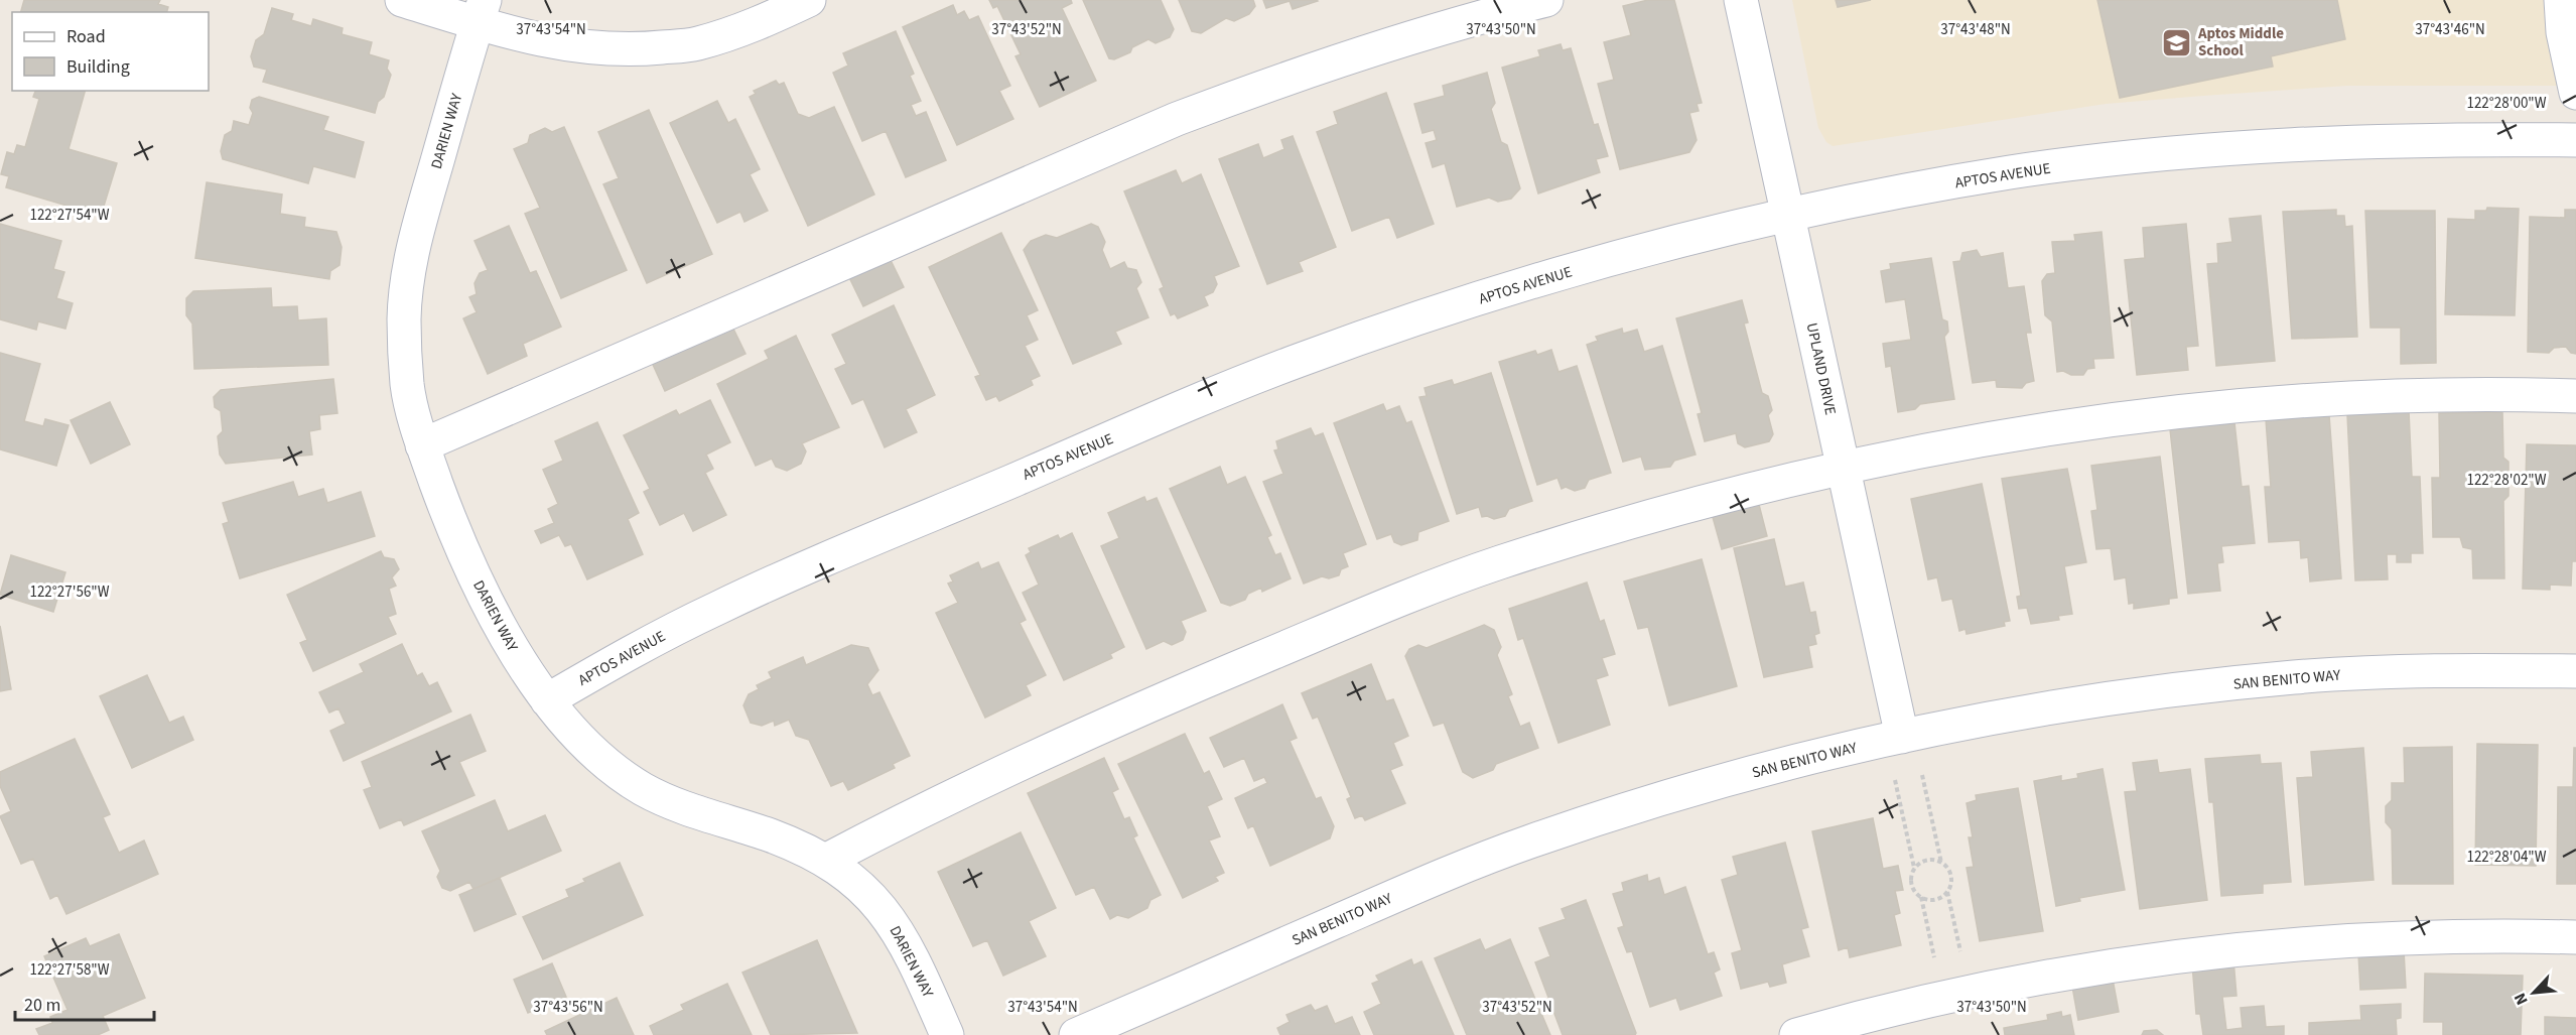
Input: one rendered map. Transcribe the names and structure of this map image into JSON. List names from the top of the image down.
{
  "streets": {
    "street": [
      "DARIEN WAY",
      "APTOS AVENUE",
      "UPLAND DRIVE",
      "SAN BENITO WAY"
    ]
  },
  "crossings": [
    ["DARIEN WAY", "APTOS AVENUE"],
    ["APTOS AVENUE", "UPLAND DRIVE"],
    ["UPLAND DRIVE", "SAN BENITO WAY"]
  ],
  "places": {
    "school or university": ["Aptos Middle School"]
  },
  "legend": ["Road", "Building"],
  "scale_bar": "20 m",
  "north": "bottom left",
  "coordinates": [
    "37°43'54\"N",
    "37°43'52\"N",
    "37°43'50\"N",
    "37°43'48\"N",
    "37°43'46\"N",
    "122°28'00\"W",
    "122°27'54\"W",
    "122°28'02\"W",
    "122°27'56\"W",
    "122°28'04\"W",
    "122°27'58\"W",
    "37°43'56\"N"
  ]
}
